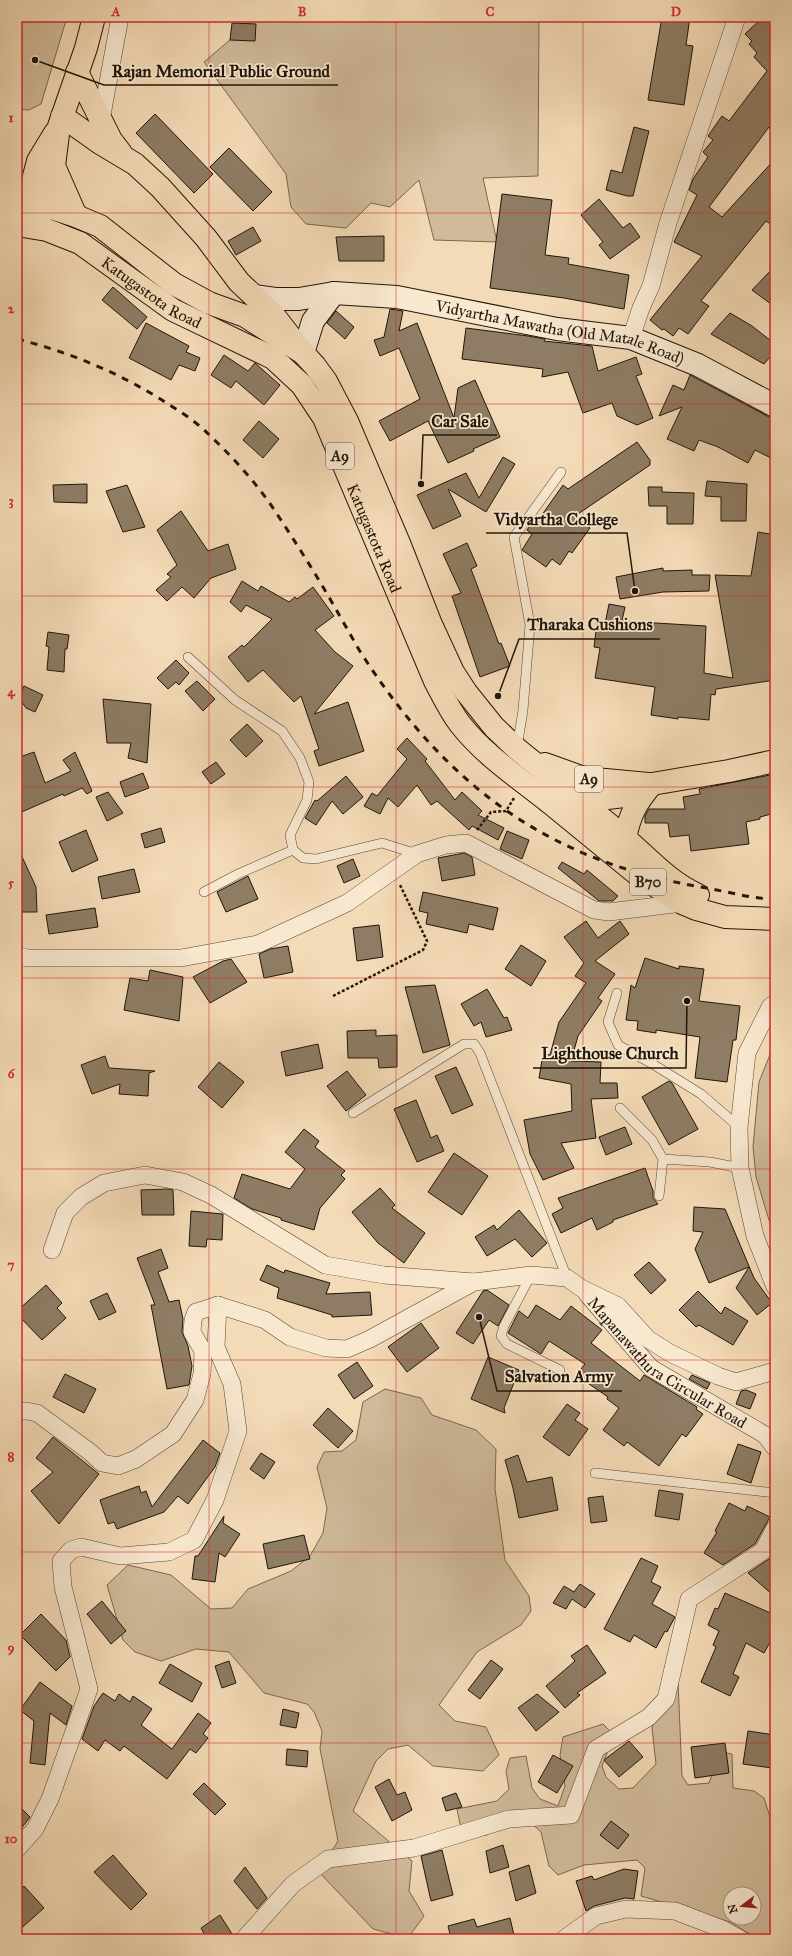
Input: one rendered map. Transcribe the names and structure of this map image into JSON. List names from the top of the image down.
{
  "streets": {
    "main road": ["Katugastota Road", "A9", "B70"],
    "street": ["Vidyartha Mawatha (Old Matale Road)", "Mapanawathura Circular Road"]
  },
  "crossings": [
    ["Katugastota Road", "B70"]
  ],
  "places": [
    "Rajan Memorial Public Ground",
    "Car Sale",
    "Vidyartha College",
    "Tharaka Cushions",
    "Lighthouse Church",
    "Salvation Army"
  ],
  "north": "left",
  "grid": {
    "columns": [
      "A",
      "B",
      "C",
      "D"
    ],
    "rows": [
      "1",
      "2",
      "3",
      "4",
      "5",
      "6",
      "7",
      "8",
      "9",
      "10"
    ]
  }
}
